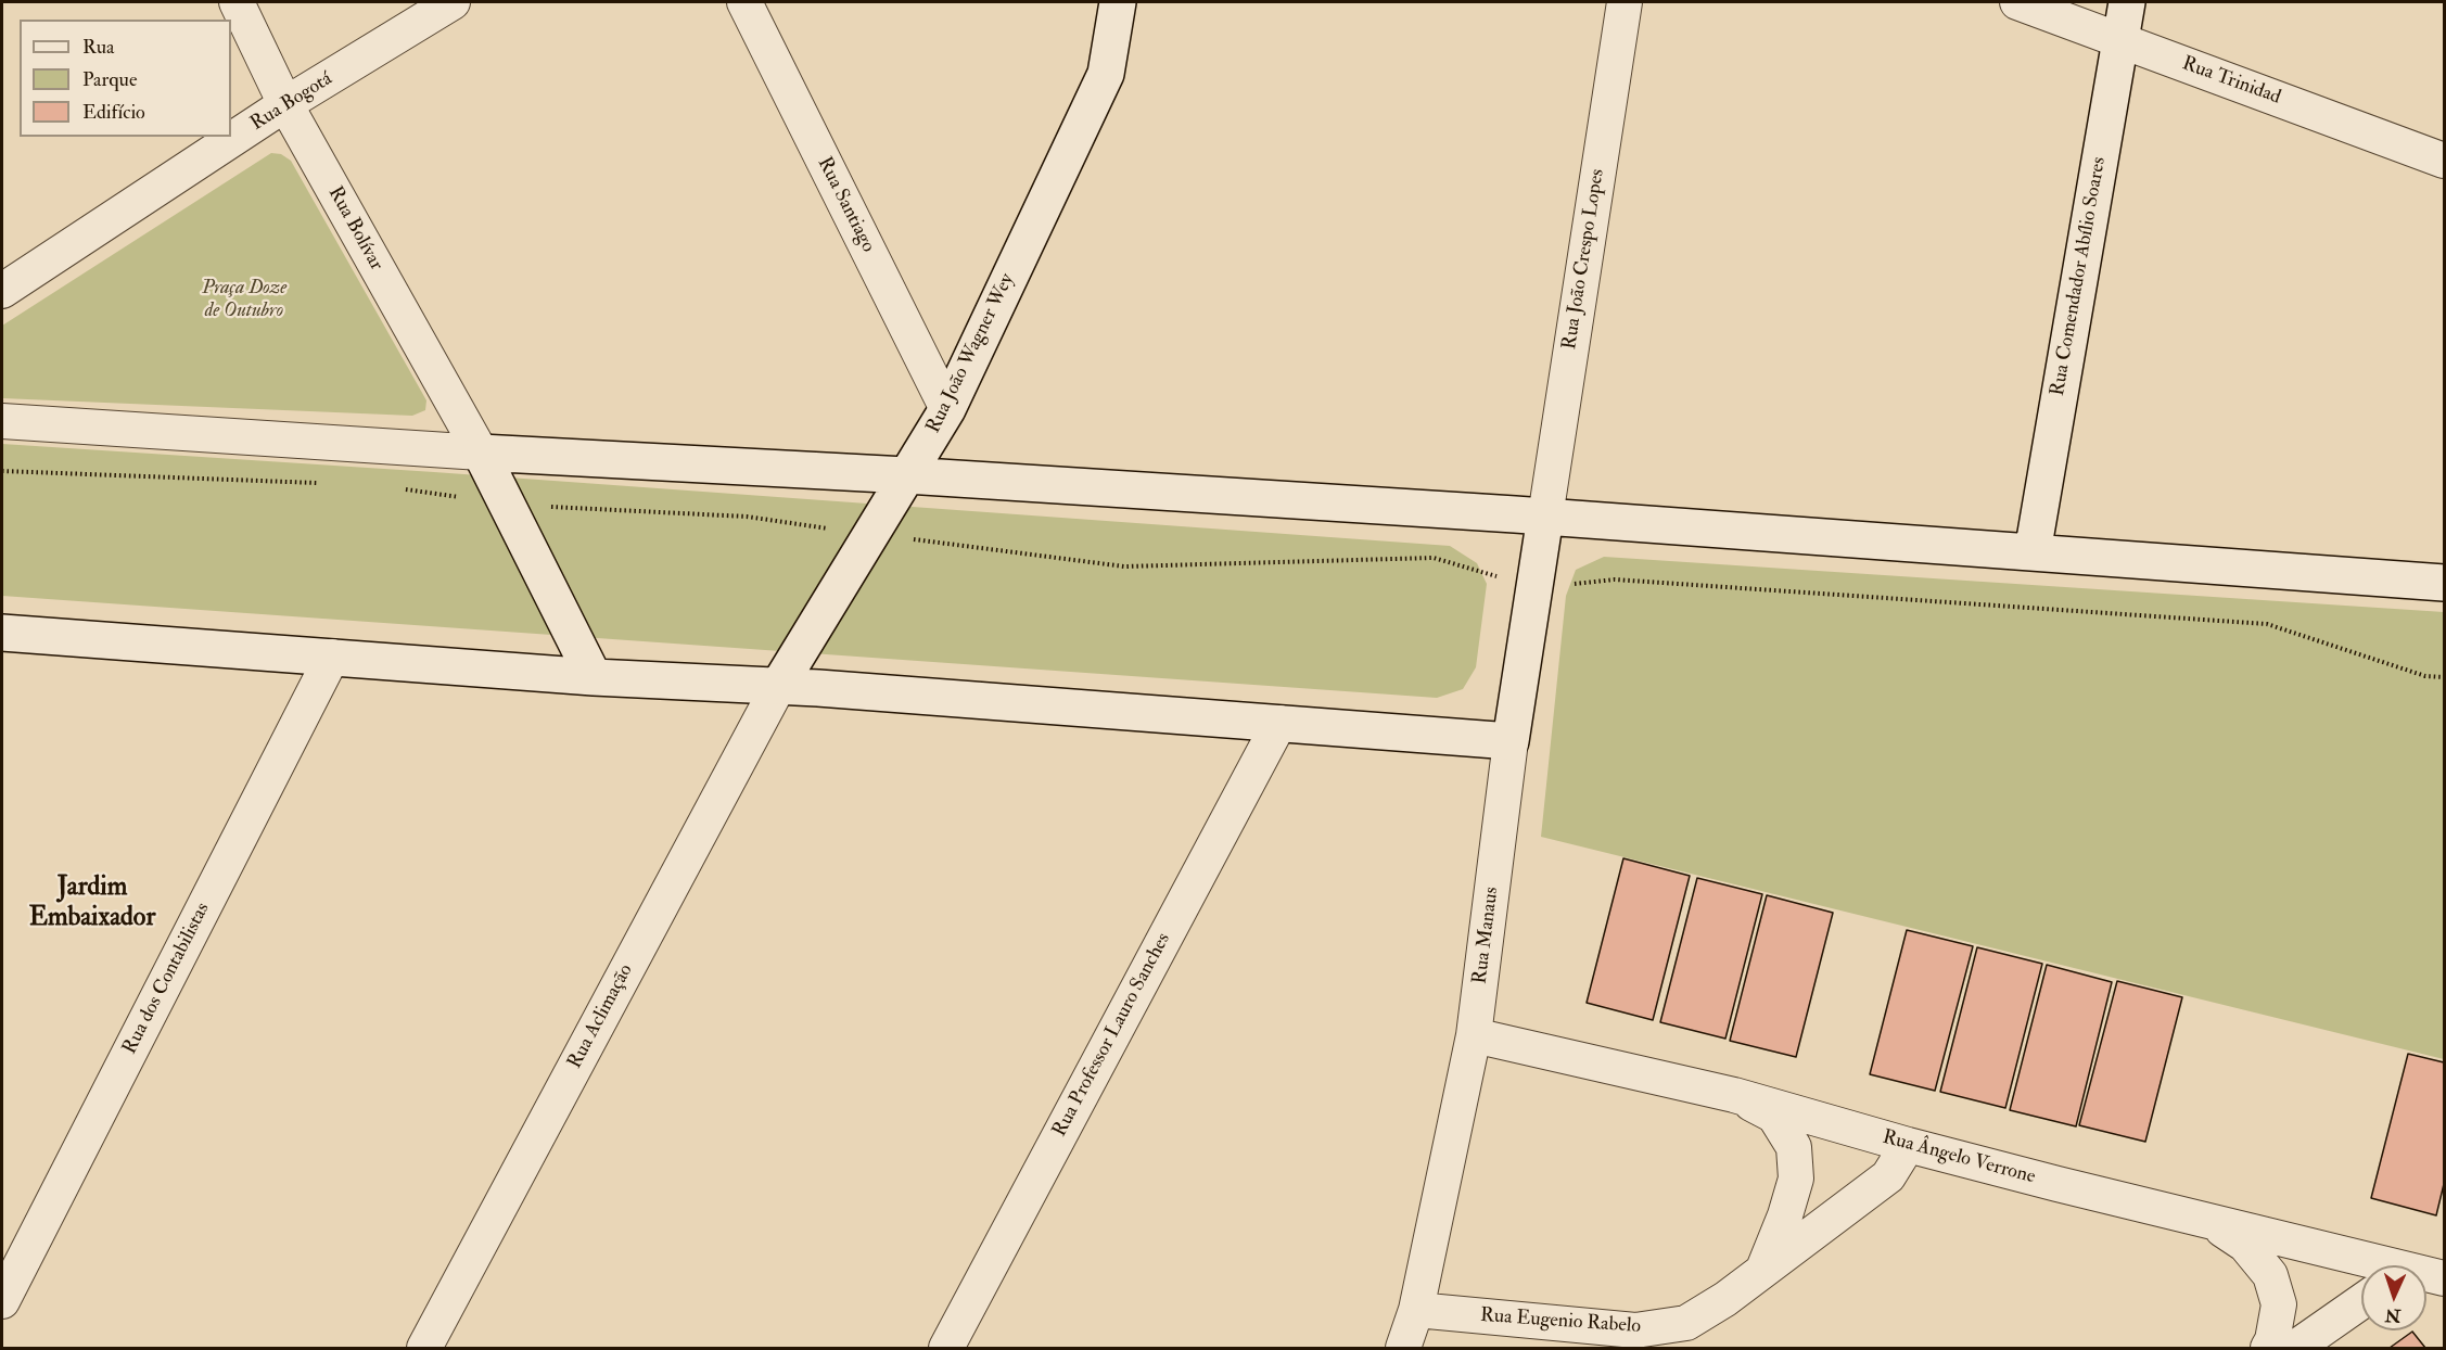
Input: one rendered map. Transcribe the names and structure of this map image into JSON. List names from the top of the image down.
{
  "streets": {
    "street": [
      "Rua Trinidad",
      "Rua Bogotá",
      "Rua Santiago",
      "Rua Bolívar",
      "Rua João Crespo Lopes",
      "Rua Comendador Abílio Soares",
      "Rua João Wagner Wey",
      "Rua Manaus",
      "Rua dos Contabilistas",
      "Rua Aclimação",
      "Rua Professor Lauro Sanches",
      "Rua Ângelo Verrone",
      "Rua Eugenio Rabelo"
    ]
  },
  "crossings": [
    ["Rua Trinidad", "Rua Comendador Abílio Soares"],
    ["Rua Bogotá", "Rua Bolívar"],
    ["Rua Santiago", "Rua João Wagner Wey"],
    ["Rua João Crespo Lopes", "Rua Manaus"],
    ["Rua João Wagner Wey", "Rua Aclimação"],
    ["Rua Manaus", "Rua Ângelo Verrone"],
    ["Rua Manaus", "Rua Eugenio Rabelo"],
    ["Rua Ângelo Verrone", "Rua Eugenio Rabelo"]
  ],
  "districts": ["Jardim Embaixador"],
  "parks": ["Praça Doze de Outubro"],
  "legend": ["Rua", "Parque", "Edifício"],
  "north": "bottom"
}
